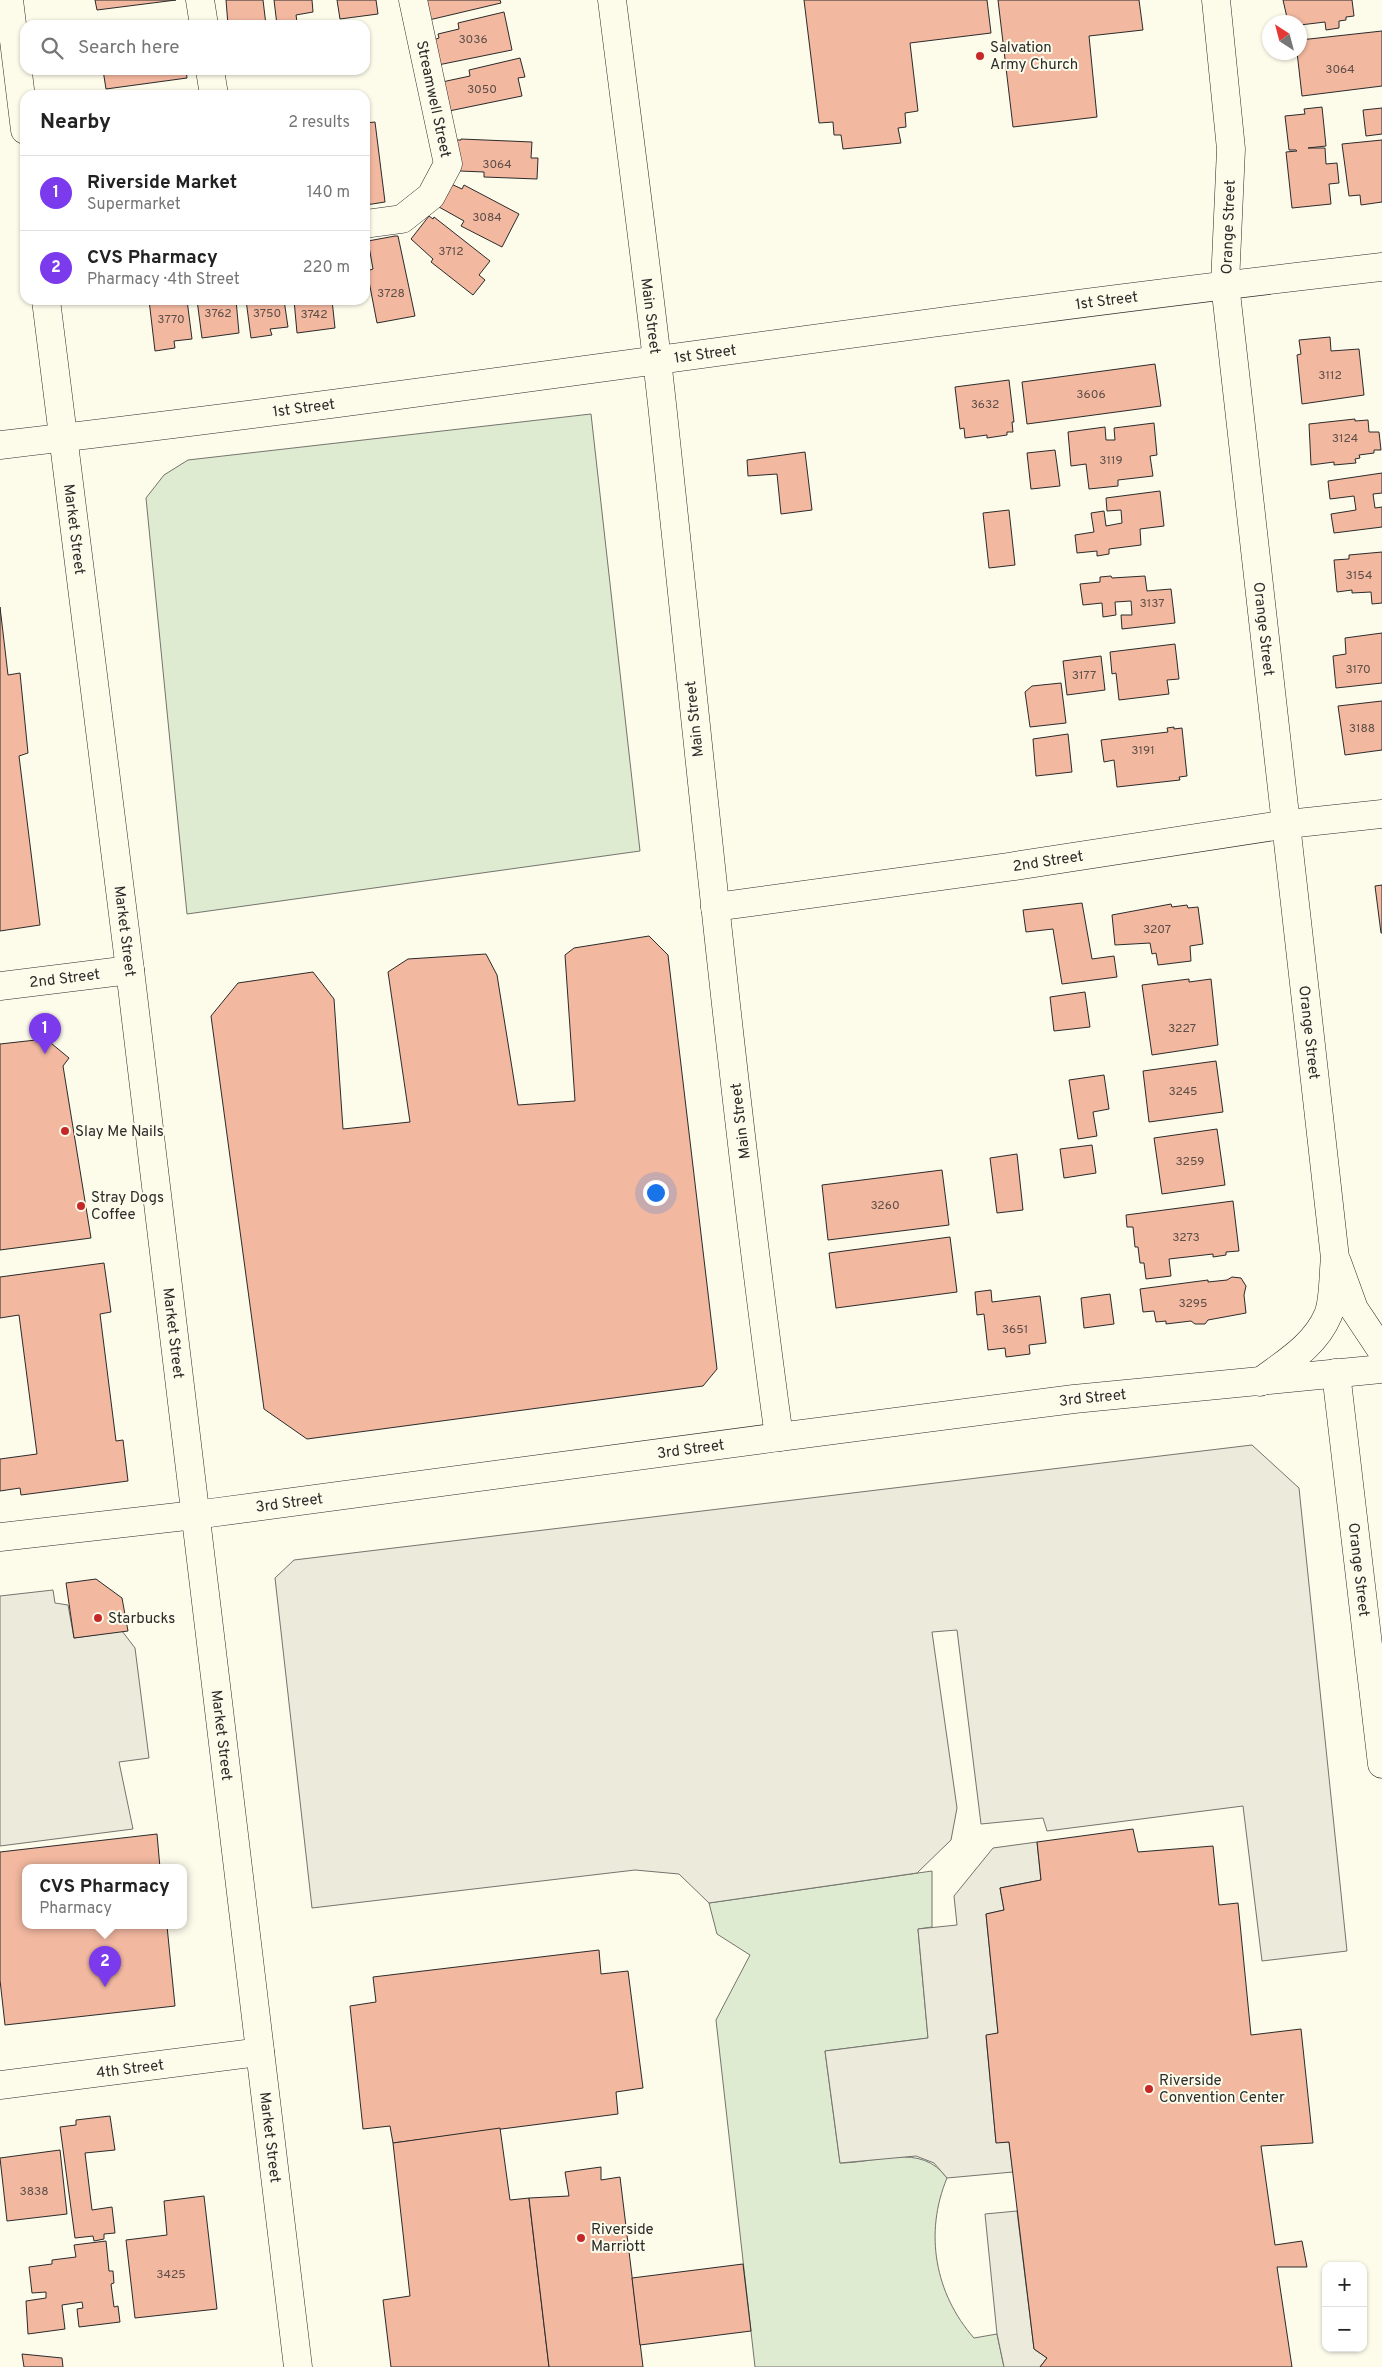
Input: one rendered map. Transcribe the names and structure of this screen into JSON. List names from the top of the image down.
{
  "streets": {
    "street": [
      "Streamwell Street",
      "Orange Street",
      "1st Street",
      "Main Street",
      "Market Street",
      "2nd Street",
      "3rd Street",
      "4th Street"
    ]
  },
  "crossings": [
    ["Orange Street", "1st Street"],
    ["Orange Street", "2nd Street"],
    ["Orange Street", "3rd Street"],
    ["1st Street", "Main Street"],
    ["1st Street", "Market Street"],
    ["Main Street", "2nd Street"],
    ["Main Street", "3rd Street"],
    ["Market Street", "2nd Street"],
    ["Market Street", "3rd Street"],
    ["Market Street", "4th Street"]
  ],
  "places": [
    "Salvation Army Church",
    "Slay Me Nails",
    "Stray Dogs Coffee",
    "Starbucks",
    "Riverside Convention Center",
    "Riverside Marriott"
  ],
  "house_numbers": [
    "3036",
    "3064",
    "3050",
    "3064",
    "3084",
    "3712",
    "3728",
    "3762",
    "3750",
    "3742",
    "3770",
    "3112",
    "3606",
    "3632",
    "3124",
    "3119",
    "3154",
    "3137",
    "3170",
    "3177",
    "3188",
    "3191",
    "3207",
    "3227",
    "3245",
    "3259",
    "3260",
    "3273",
    "3295",
    "3651",
    "3838",
    "3425"
  ],
  "north": "top left",
  "page": {
    "search": "Search here",
    "heading": ["Nearby", "2 results"],
    "list": [
      {
        "mark": "1",
        "name": "Riverside Market",
        "note": "Supermarket",
        "value": "140 m"
      },
      {
        "mark": "2",
        "name": "CVS Pharmacy",
        "note": "Pharmacy · 4th Street",
        "value": "220 m"
      }
    ],
    "pins": ["1", "2"],
    "popup": ["CVS Pharmacy", "Pharmacy"],
    "map_buttons": ["+", "−"]
  }
}
